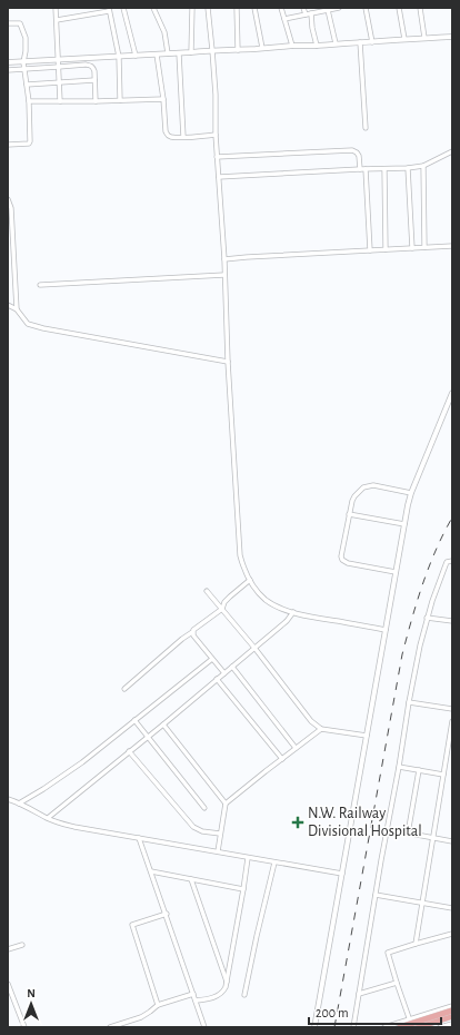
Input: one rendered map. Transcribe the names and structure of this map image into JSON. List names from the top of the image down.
{
  "places": {
    "health": ["N.W. Railway Divisional Hospital"]
  },
  "scale_bar": "200 m",
  "north": "top"
}
